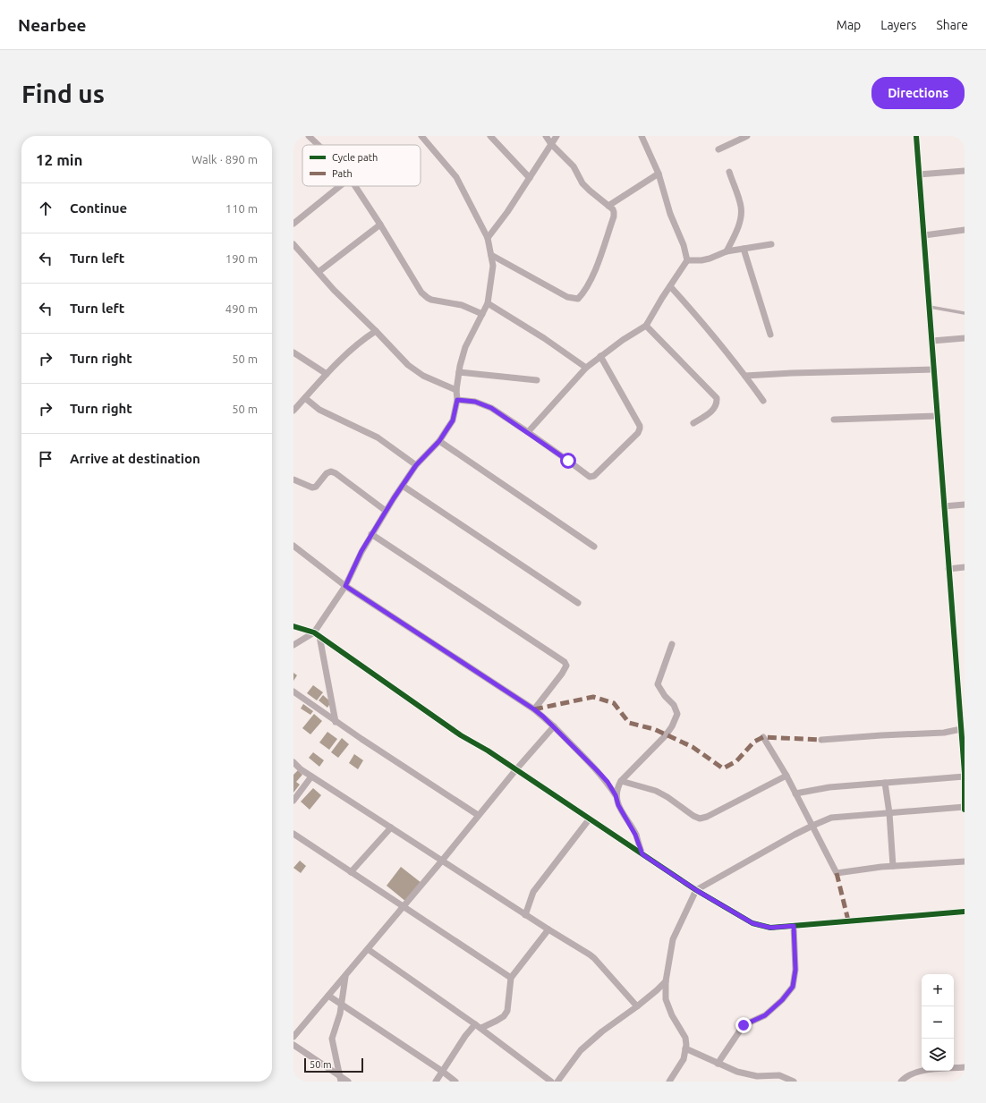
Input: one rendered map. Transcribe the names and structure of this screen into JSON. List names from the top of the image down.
{
  "legend": ["Cycle path", "Path"],
  "scale_bar": "50 m",
  "page": {
    "header": "Nearbee",
    "nav": ["Map", "Layers", "Share"],
    "buttons": "Directions",
    "title": "Find us",
    "heading": ["12 min", "Walk · 890 m"],
    "list": [
      ["Continue", "110 m"],
      ["Turn left", "190 m"],
      ["Turn left", "490 m"],
      ["Turn right", "50 m"],
      ["Turn right", "50 m"],
      "Arrive at destination"
    ],
    "map_buttons": ["+", "−"],
    "scale": "50 m"
  }
}
